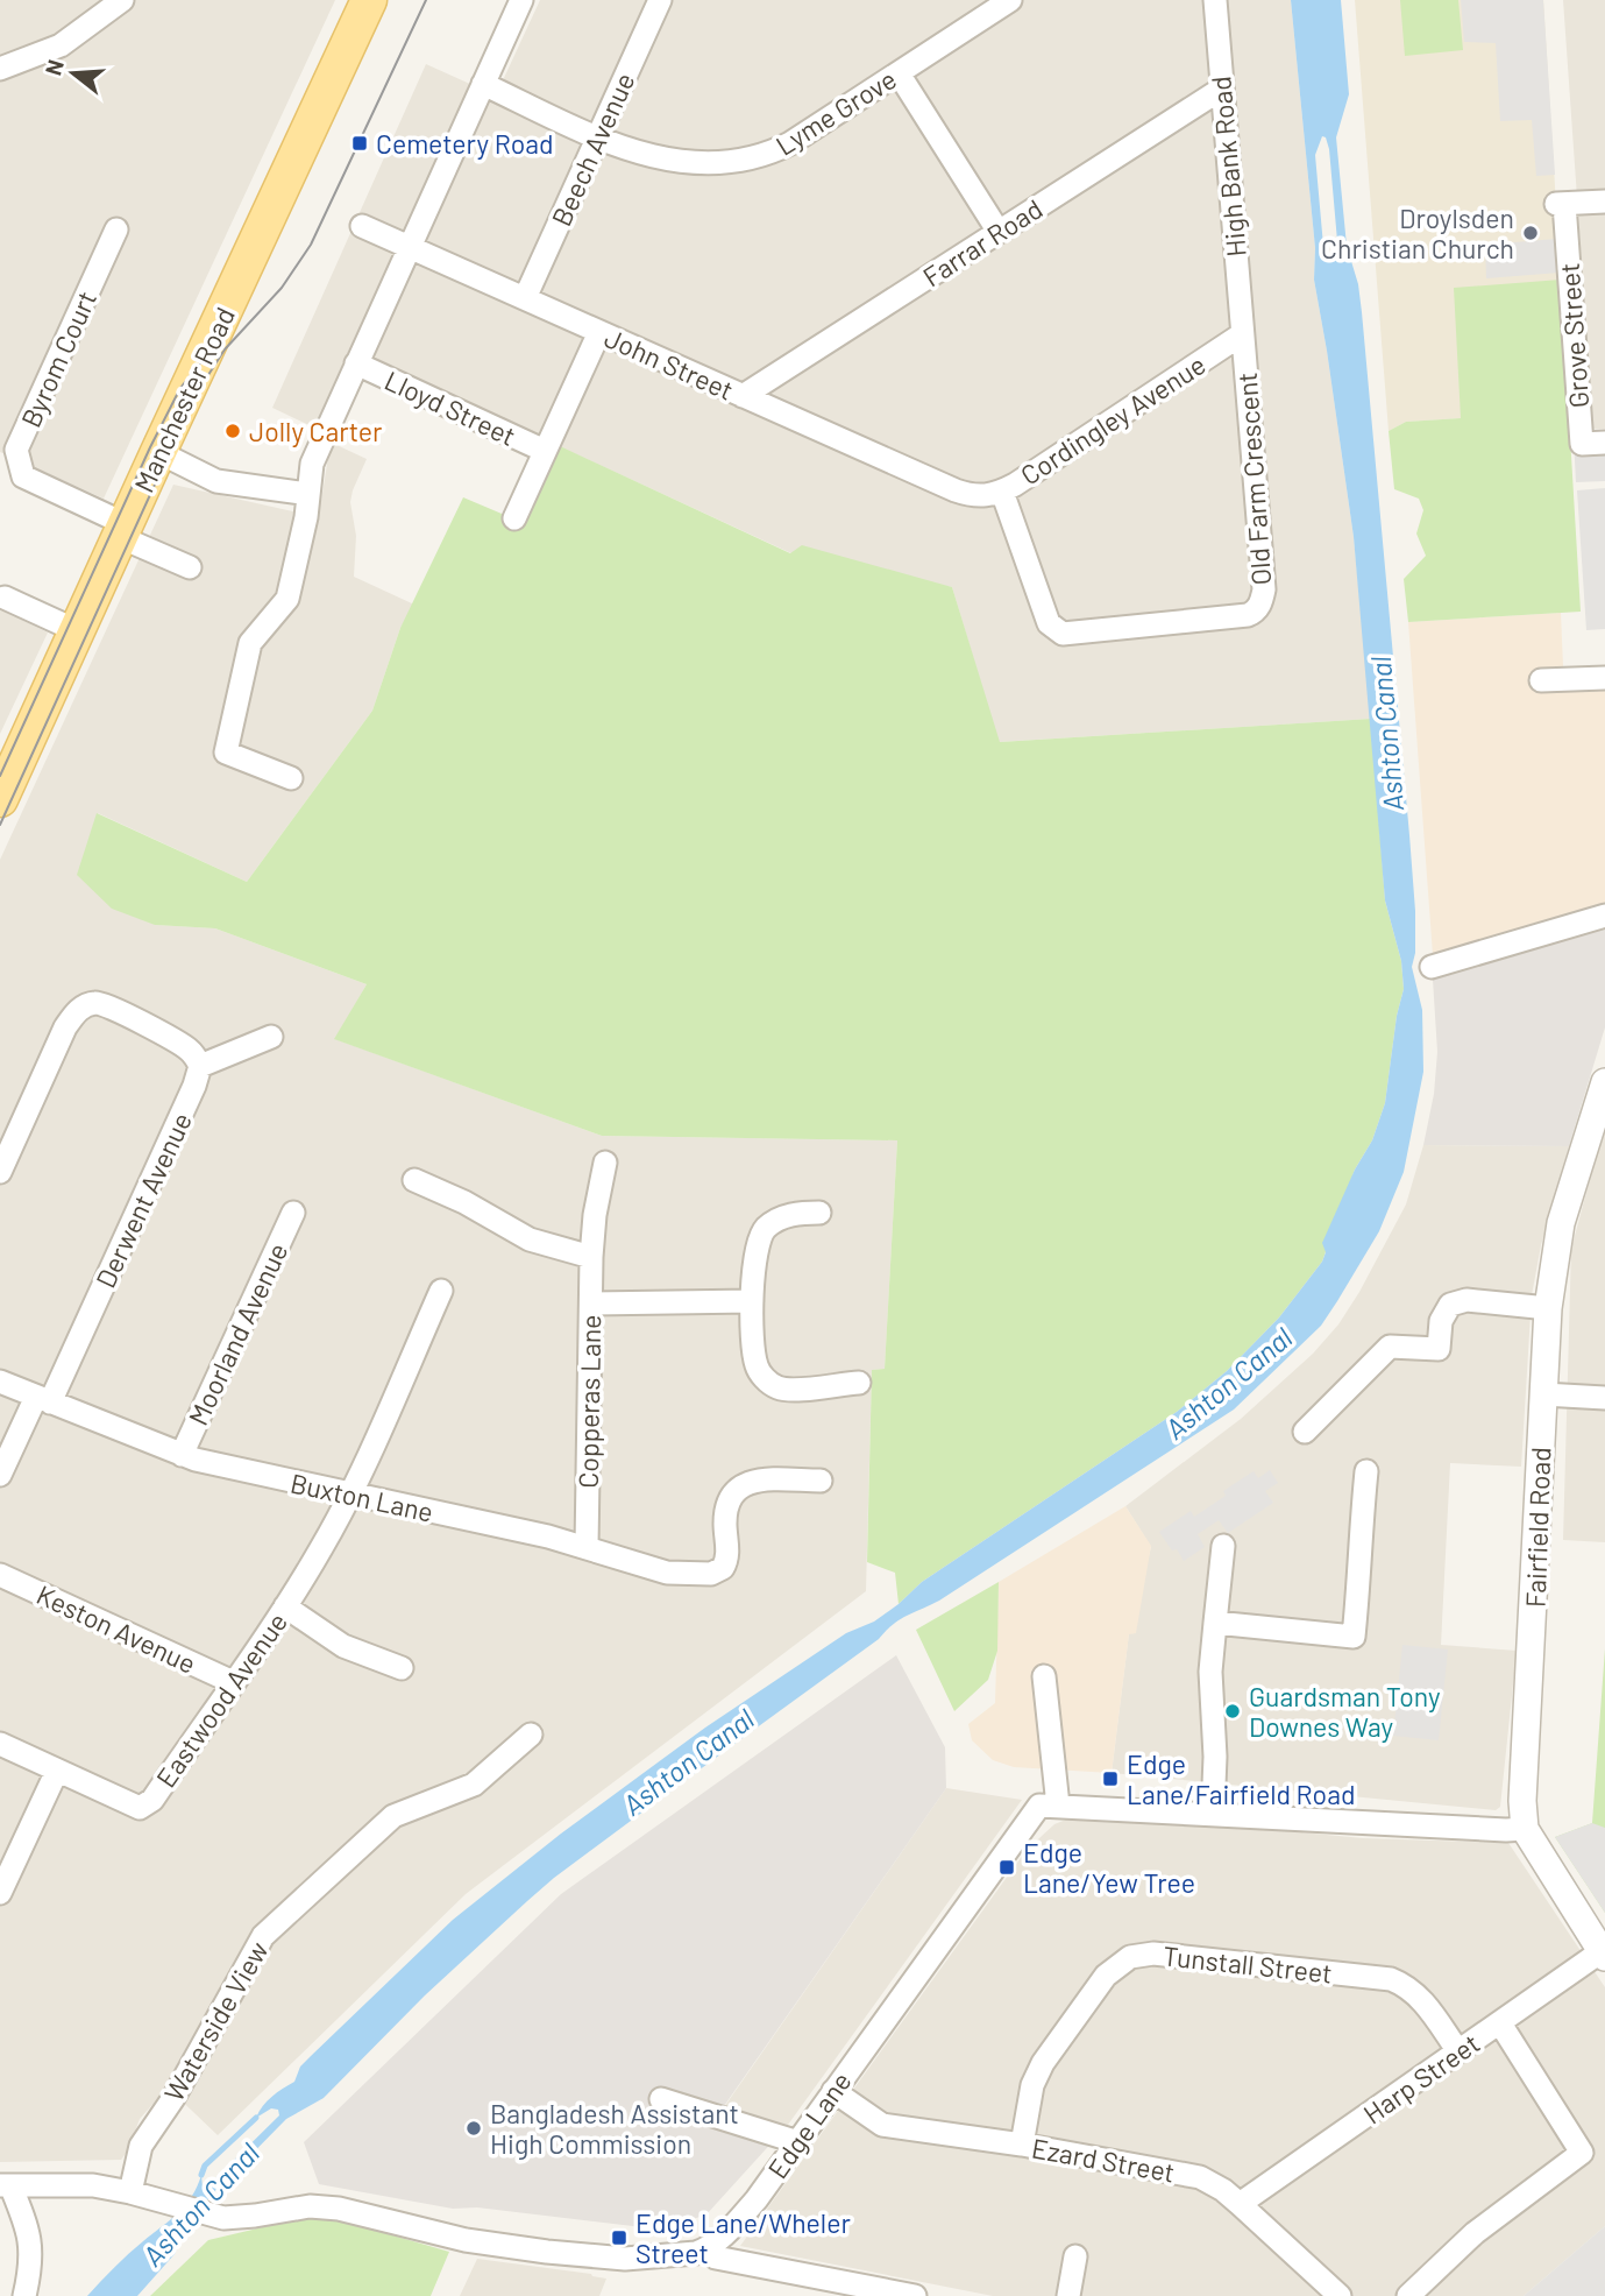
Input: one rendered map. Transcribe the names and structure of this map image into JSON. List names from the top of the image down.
{
  "streets": {
    "main road": ["Manchester Road"],
    "street": [
      "Lyme Grove",
      "Beech Avenue",
      "High Bank Road",
      "Farrar Road",
      "Grove Street",
      "Byrom Court",
      "John Street",
      "Lloyd Street",
      "Cordingley Avenue",
      "Old Farm Crescent",
      "Derwent Avenue",
      "Moorland Avenue",
      "Copperas Lane",
      "Buxton Lane",
      "Fairfield Road",
      "Keston Avenue",
      "Eastwood Avenue",
      "Tunstall Street",
      "Waterside View",
      "Harp Street",
      "Edge Lane",
      "Ezard Street"
    ]
  },
  "crossings": [
    ["Lyme Grove", "Beech Avenue"],
    ["Beech Avenue", "John Street"],
    ["High Bank Road", "Farrar Road"],
    ["High Bank Road", "Cordingley Avenue"],
    ["High Bank Road", "Old Farm Crescent"],
    ["Farrar Road", "John Street"],
    ["Byrom Court", "Manchester Road"],
    ["John Street", "Cordingley Avenue"],
    ["John Street", "Old Farm Crescent"],
    ["Cordingley Avenue", "Old Farm Crescent"],
    ["Derwent Avenue", "Buxton Lane"],
    ["Moorland Avenue", "Buxton Lane"],
    ["Copperas Lane", "Buxton Lane"],
    ["Buxton Lane", "Eastwood Avenue"],
    ["Fairfield Road", "Harp Street"],
    ["Keston Avenue", "Eastwood Avenue"],
    ["Tunstall Street", "Harp Street"],
    ["Tunstall Street", "Ezard Street"],
    ["Harp Street", "Ezard Street"],
    ["Edge Lane", "Ezard Street"]
  ],
  "water": ["Ashton Canal"],
  "places": {
    "transit": [
      "Cemetery Road",
      "Edge Lane/Fairfield Road",
      "Edge Lane/Yew Tree",
      "Edge Lane/Wheler Street"
    ],
    "other": [
      "Droylsden Christian Church",
      "Jolly Carter",
      "Guardsman Tony Downes Way",
      "Bangladesh Assistant High Commission"
    ]
  },
  "north": "left"
}
